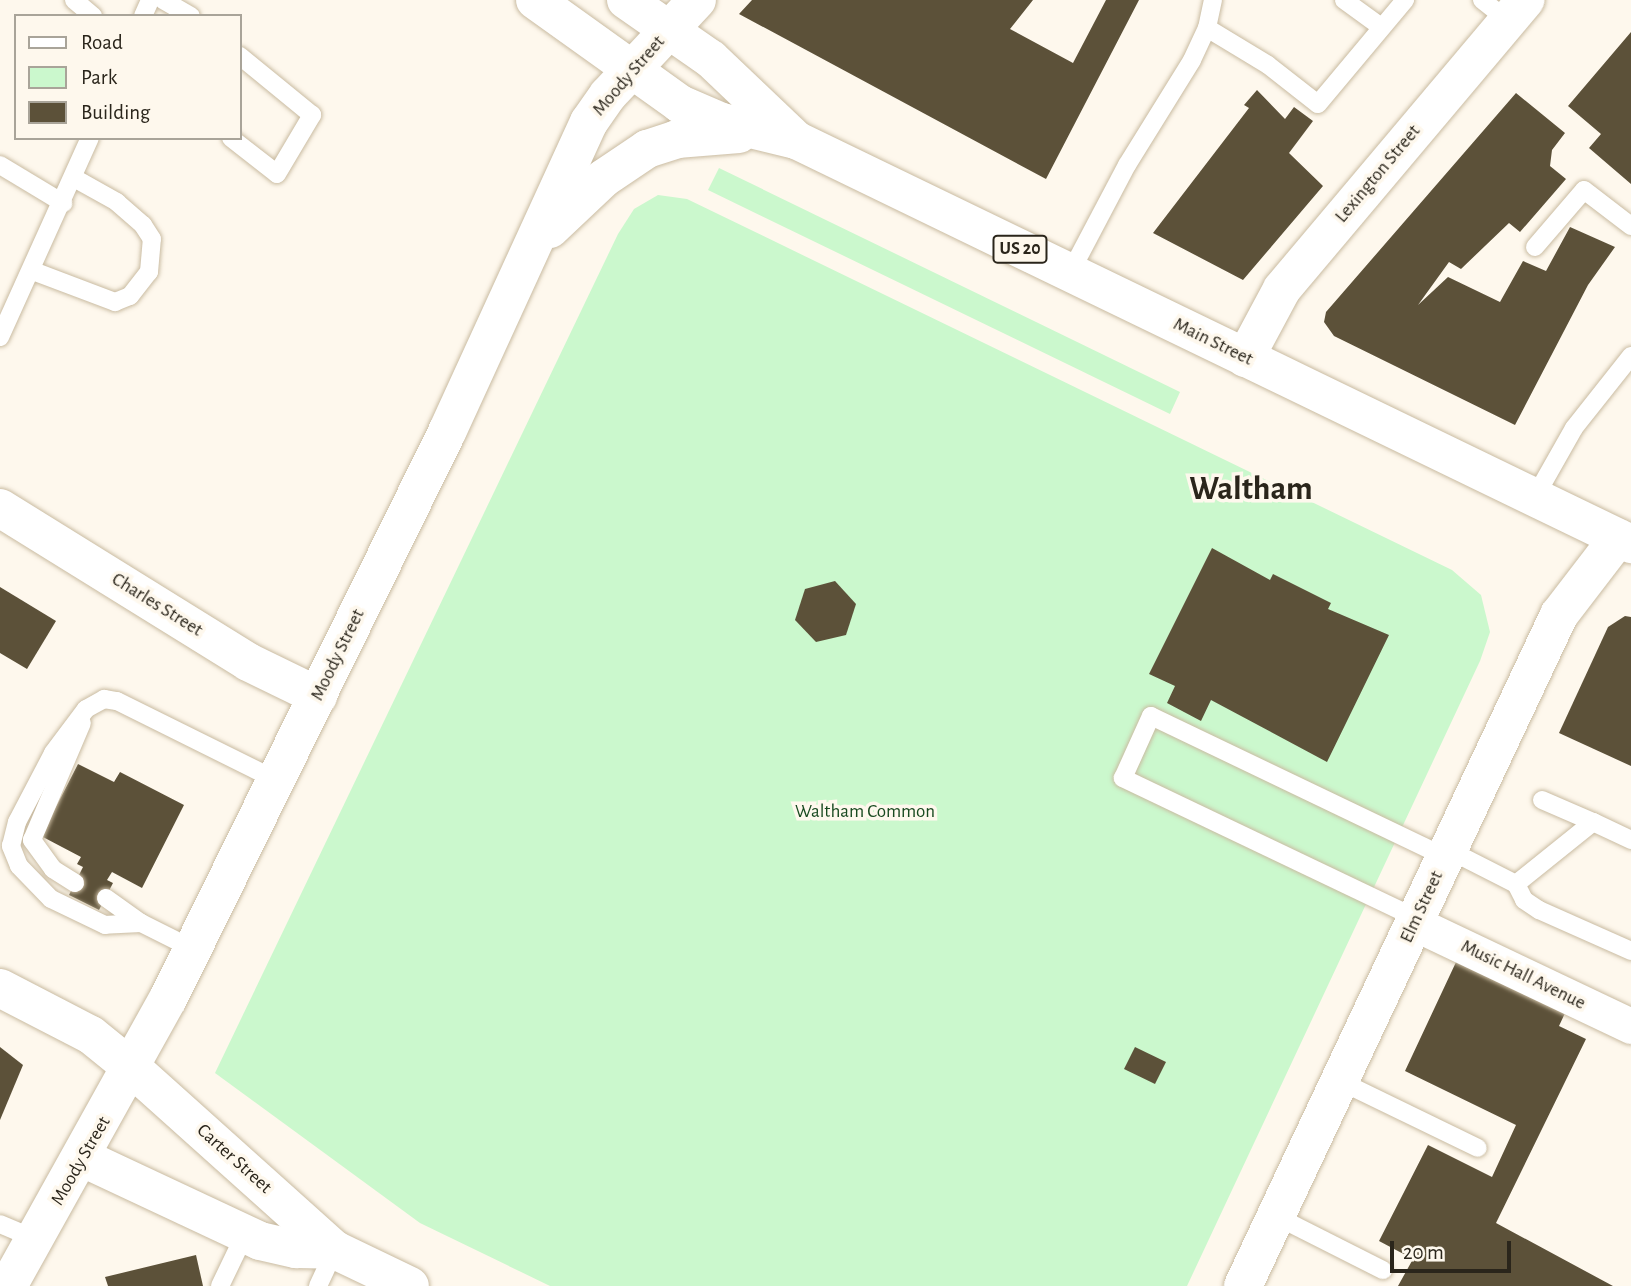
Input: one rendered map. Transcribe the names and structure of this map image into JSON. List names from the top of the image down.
{
  "streets": {
    "main road": [
      "Moody Street",
      "Lexington Street",
      "US 20",
      "Main Street",
      "Charles Street",
      "Elm Street",
      "Carter Street"
    ],
    "street": ["Music Hall Avenue"]
  },
  "crossings": [
    ["Moody Street", "Main Street"],
    ["Moody Street", "Charles Street"],
    ["Moody Street", "Carter Street"],
    ["Lexington Street", "Main Street"],
    ["Main Street", "Elm Street"],
    ["Elm Street", "Music Hall Avenue"]
  ],
  "districts": ["Waltham"],
  "parks": ["Waltham Common"],
  "legend": ["Road", "Park", "Building"],
  "scale_bar": "20 m"
}
